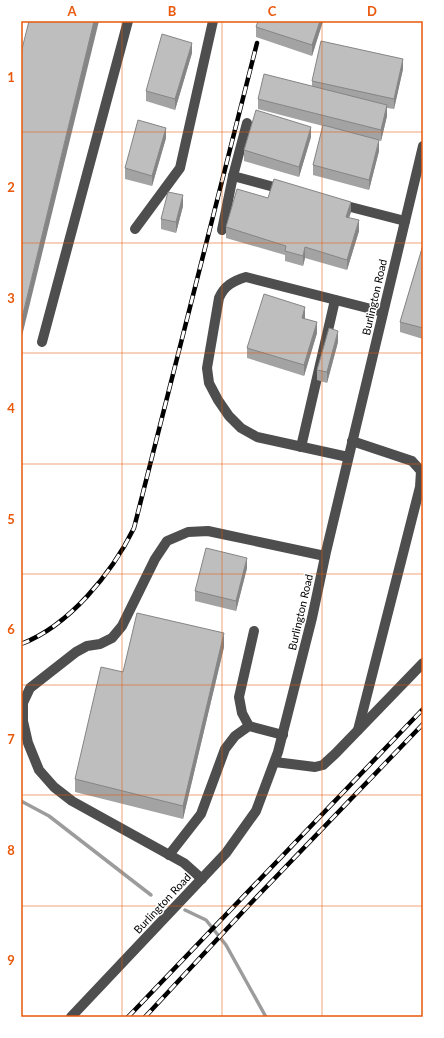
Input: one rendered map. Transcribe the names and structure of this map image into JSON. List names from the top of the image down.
{
  "streets": {
    "street": ["Burlington Road"]
  },
  "grid": {
    "columns": [
      "A",
      "B",
      "C",
      "D"
    ],
    "rows": [
      "1",
      "2",
      "3",
      "4",
      "5",
      "6",
      "7",
      "8",
      "9"
    ]
  }
}
